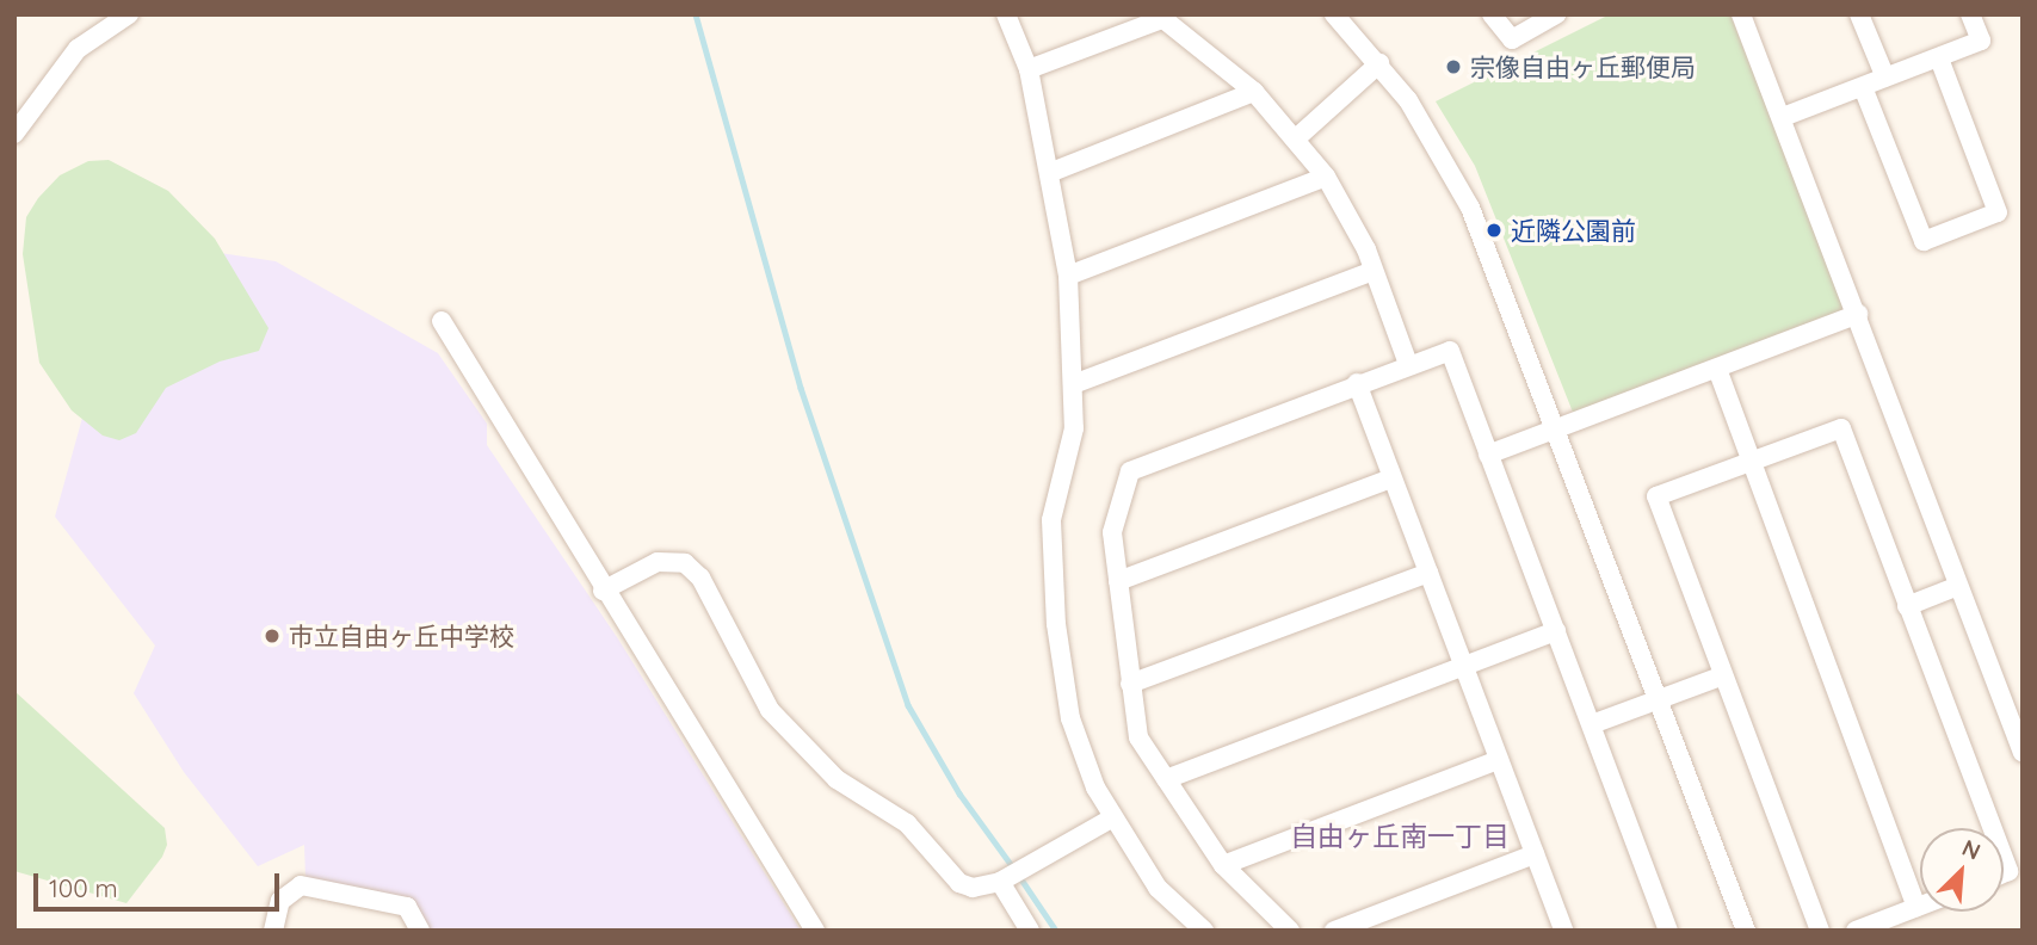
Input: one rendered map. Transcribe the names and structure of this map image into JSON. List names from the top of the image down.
{
  "districts": ["自由ヶ丘南一丁目"],
  "places": ["宗像自由ヶ丘郵便局", "近隣公園前", "市立自由ヶ丘中学校"],
  "scale_bar": "100 m",
  "north": "top right"
}
